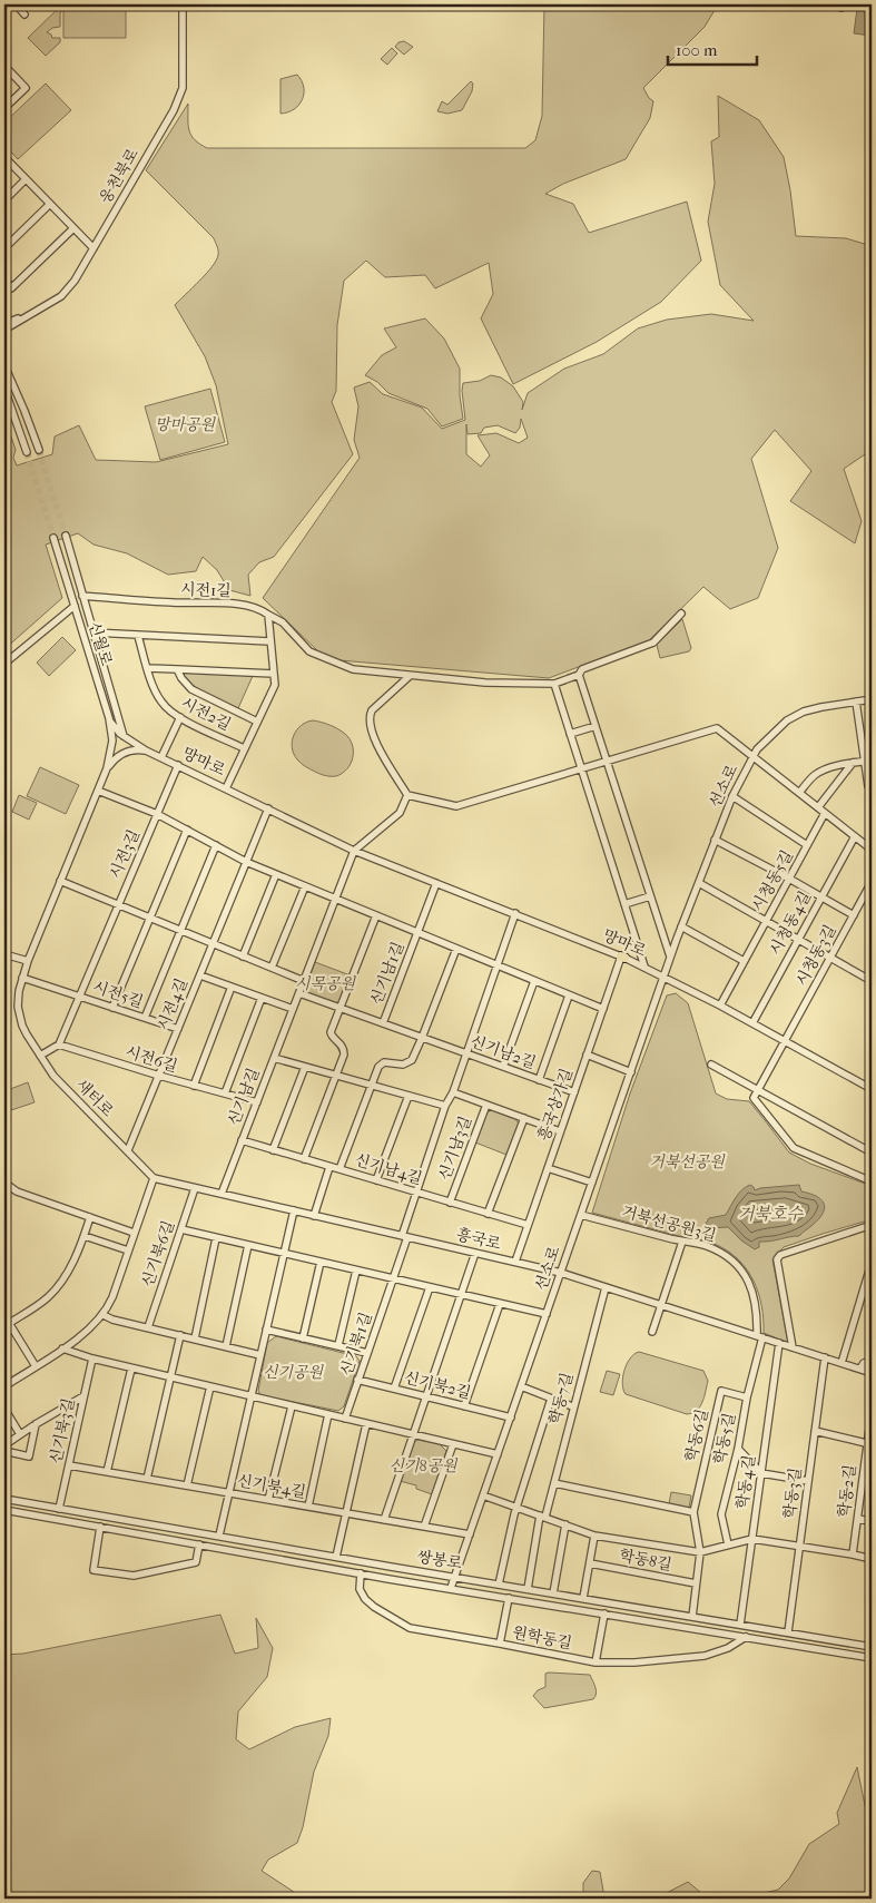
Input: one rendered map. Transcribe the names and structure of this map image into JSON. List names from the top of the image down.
{
  "streets": {
    "street": [
      "웅천북로",
      "시전1길",
      "신월로",
      "시전2길",
      "망마로",
      "선소로",
      "시전3길",
      "시청동5길",
      "시청동4길",
      "시청동3길",
      "신기남1길",
      "시전5길",
      "시전4길",
      "신기남2길",
      "시전6길",
      "신기남길",
      "새터로",
      "흥국상가길",
      "신기남3길",
      "신기남4길",
      "거북선공원3길",
      "흥국로",
      "신기북6길",
      "신기북1길",
      "신기북2길",
      "학동7길",
      "신기북3길",
      "학동6길",
      "학동5길",
      "학동4길",
      "신기북4길",
      "학동2길",
      "학동3길",
      "쌍봉로",
      "학동8길",
      "원학동길"
    ]
  },
  "crossings": [
    ["시전1길", "신월로"],
    ["신월로", "망마로"],
    ["신월로", "새터로"],
    ["망마로", "선소로"],
    ["망마로", "시청동5길"],
    ["망마로", "시청동4길"],
    ["망마로", "시청동3길"],
    ["망마로", "신기남길"],
    ["망마로", "흥국상가길"],
    ["선소로", "거북선공원3길"],
    ["선소로", "흥국로"],
    ["선소로", "신기북2길"],
    ["선소로", "신기북4길"],
    ["선소로", "쌍봉로"],
    ["선소로", "학동8길"],
    ["시전3길", "신기남1길"],
    ["시전3길", "신기남길"],
    ["시전3길", "새터로"],
    ["신기남1길", "신기남2길"],
    ["신기남1길", "신기남길"],
    ["신기남1길", "흥국상가길"],
    ["시전5길", "시전4길"],
    ["시전5길", "시전6길"],
    ["시전5길", "새터로"],
    ["시전4길", "시전6길"],
    ["시전4길", "새터로"],
    ["신기남2길", "신기남길"],
    ["신기남2길", "흥국상가길"],
    ["시전6길", "신기남길"],
    ["신기남길", "신기남3길"],
    ["신기남길", "신기남4길"],
    ["신기남길", "흥국로"],
    ["새터로", "흥국로"],
    ["흥국상가길", "신기남3길"],
    ["흥국상가길", "신기남4길"],
    ["흥국상가길", "흥국로"],
    ["신기남3길", "신기남4길"],
    ["신기남3길", "흥국로"],
    ["신기남3길", "신기북1길"],
    ["거북선공원3길", "흥국로"],
    ["거북선공원3길", "학동5길"],
    ["흥국로", "신기북6길"],
    ["흥국로", "신기북1길"],
    ["흥국로", "학동7길"],
    ["흥국로", "학동5길"],
    ["흥국로", "학동4길"],
    ["흥국로", "학동3길"],
    ["신기북1길", "신기북2길"],
    ["학동7길", "학동8길"],
    ["신기북3길", "신기북4길"],
    ["신기북3길", "쌍봉로"],
    ["학동6길", "학동5길"],
    ["학동6길", "학동8길"],
    ["학동5길", "학동8길"],
    ["학동4길", "쌍봉로"],
    ["학동4길", "학동8길"],
    ["학동3길", "쌍봉로"],
    ["쌍봉로", "원학동길"]
  ],
  "water": ["거북호수"],
  "parks": [
    "망마공원",
    "시목공원",
    "거북선공원",
    "신기공원",
    "신기8공원"
  ],
  "scale_bar": "100 m"
}
